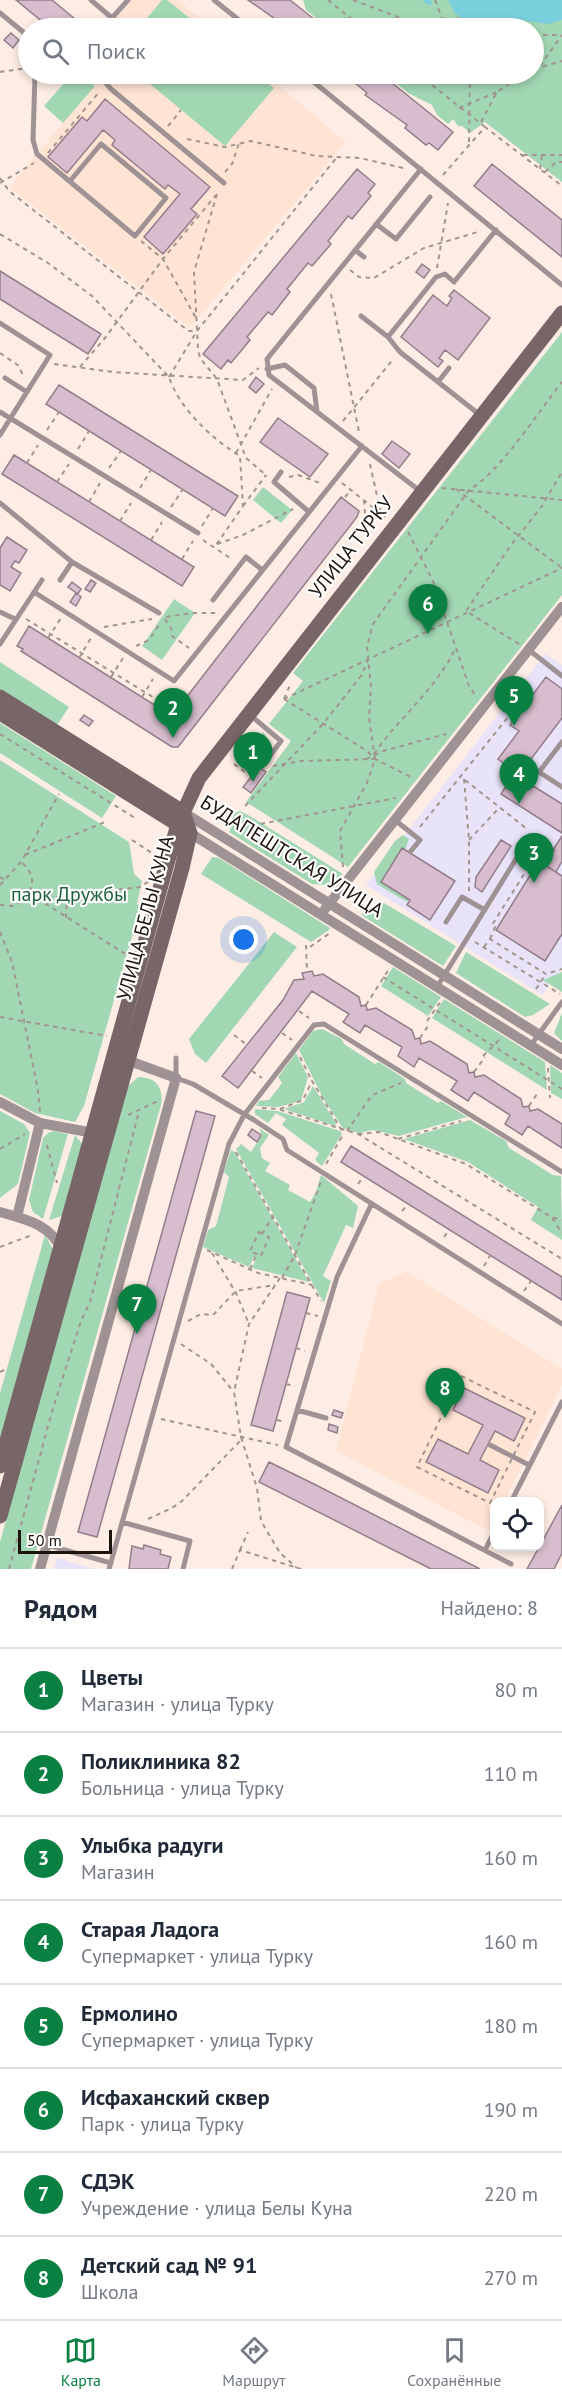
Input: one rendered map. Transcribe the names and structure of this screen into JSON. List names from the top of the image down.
{
  "streets": {
    "street": ["УЛИЦА ТУРКУ", "БУДАПЕШТСКАЯ УЛИЦА", "УЛИЦА БЕЛЫ КУНА"]
  },
  "crossings": [
    ["УЛИЦА ТУРКУ", "БУДАПЕШТСКАЯ УЛИЦА"],
    ["УЛИЦА ТУРКУ", "УЛИЦА БЕЛЫ КУНА"],
    ["БУДАПЕШТСКАЯ УЛИЦА", "УЛИЦА БЕЛЫ КУНА"]
  ],
  "parks": ["парк Дружбы"],
  "scale_bar": "50 m",
  "page": {
    "search": "Поиск",
    "pins": [
      "6",
      "5",
      "2",
      "1",
      "4",
      "3",
      "7",
      "8"
    ],
    "scale": "50 m",
    "heading": ["Рядом", "Найдено: 8"],
    "list": [
      {
        "mark": "1",
        "name": "Цветы",
        "note": "Магазин · улица Турку",
        "value": "80 m"
      },
      {
        "mark": "2",
        "name": "Поликлиника 82",
        "note": "Больница · улица Турку",
        "value": "110 m"
      },
      {
        "mark": "3",
        "name": "Улыбка радуги",
        "note": "Магазин",
        "value": "160 m"
      },
      {
        "mark": "4",
        "name": "Старая Ладога",
        "note": "Супермаркет · улица Турку",
        "value": "160 m"
      },
      {
        "mark": "5",
        "name": "Ермолино",
        "note": "Супермаркет · улица Турку",
        "value": "180 m"
      },
      {
        "mark": "6",
        "name": "Исфаханский сквер",
        "note": "Парк · улица Турку",
        "value": "190 m"
      },
      {
        "mark": "7",
        "name": "СДЭК",
        "note": "Учреждение · улица Белы Куна",
        "value": "220 m"
      },
      {
        "mark": "8",
        "name": "Детский сад № 91",
        "note": "Школа",
        "value": "270 m"
      }
    ],
    "nav": ["Карта", "Маршрут", "Сохранённые"]
  }
}
